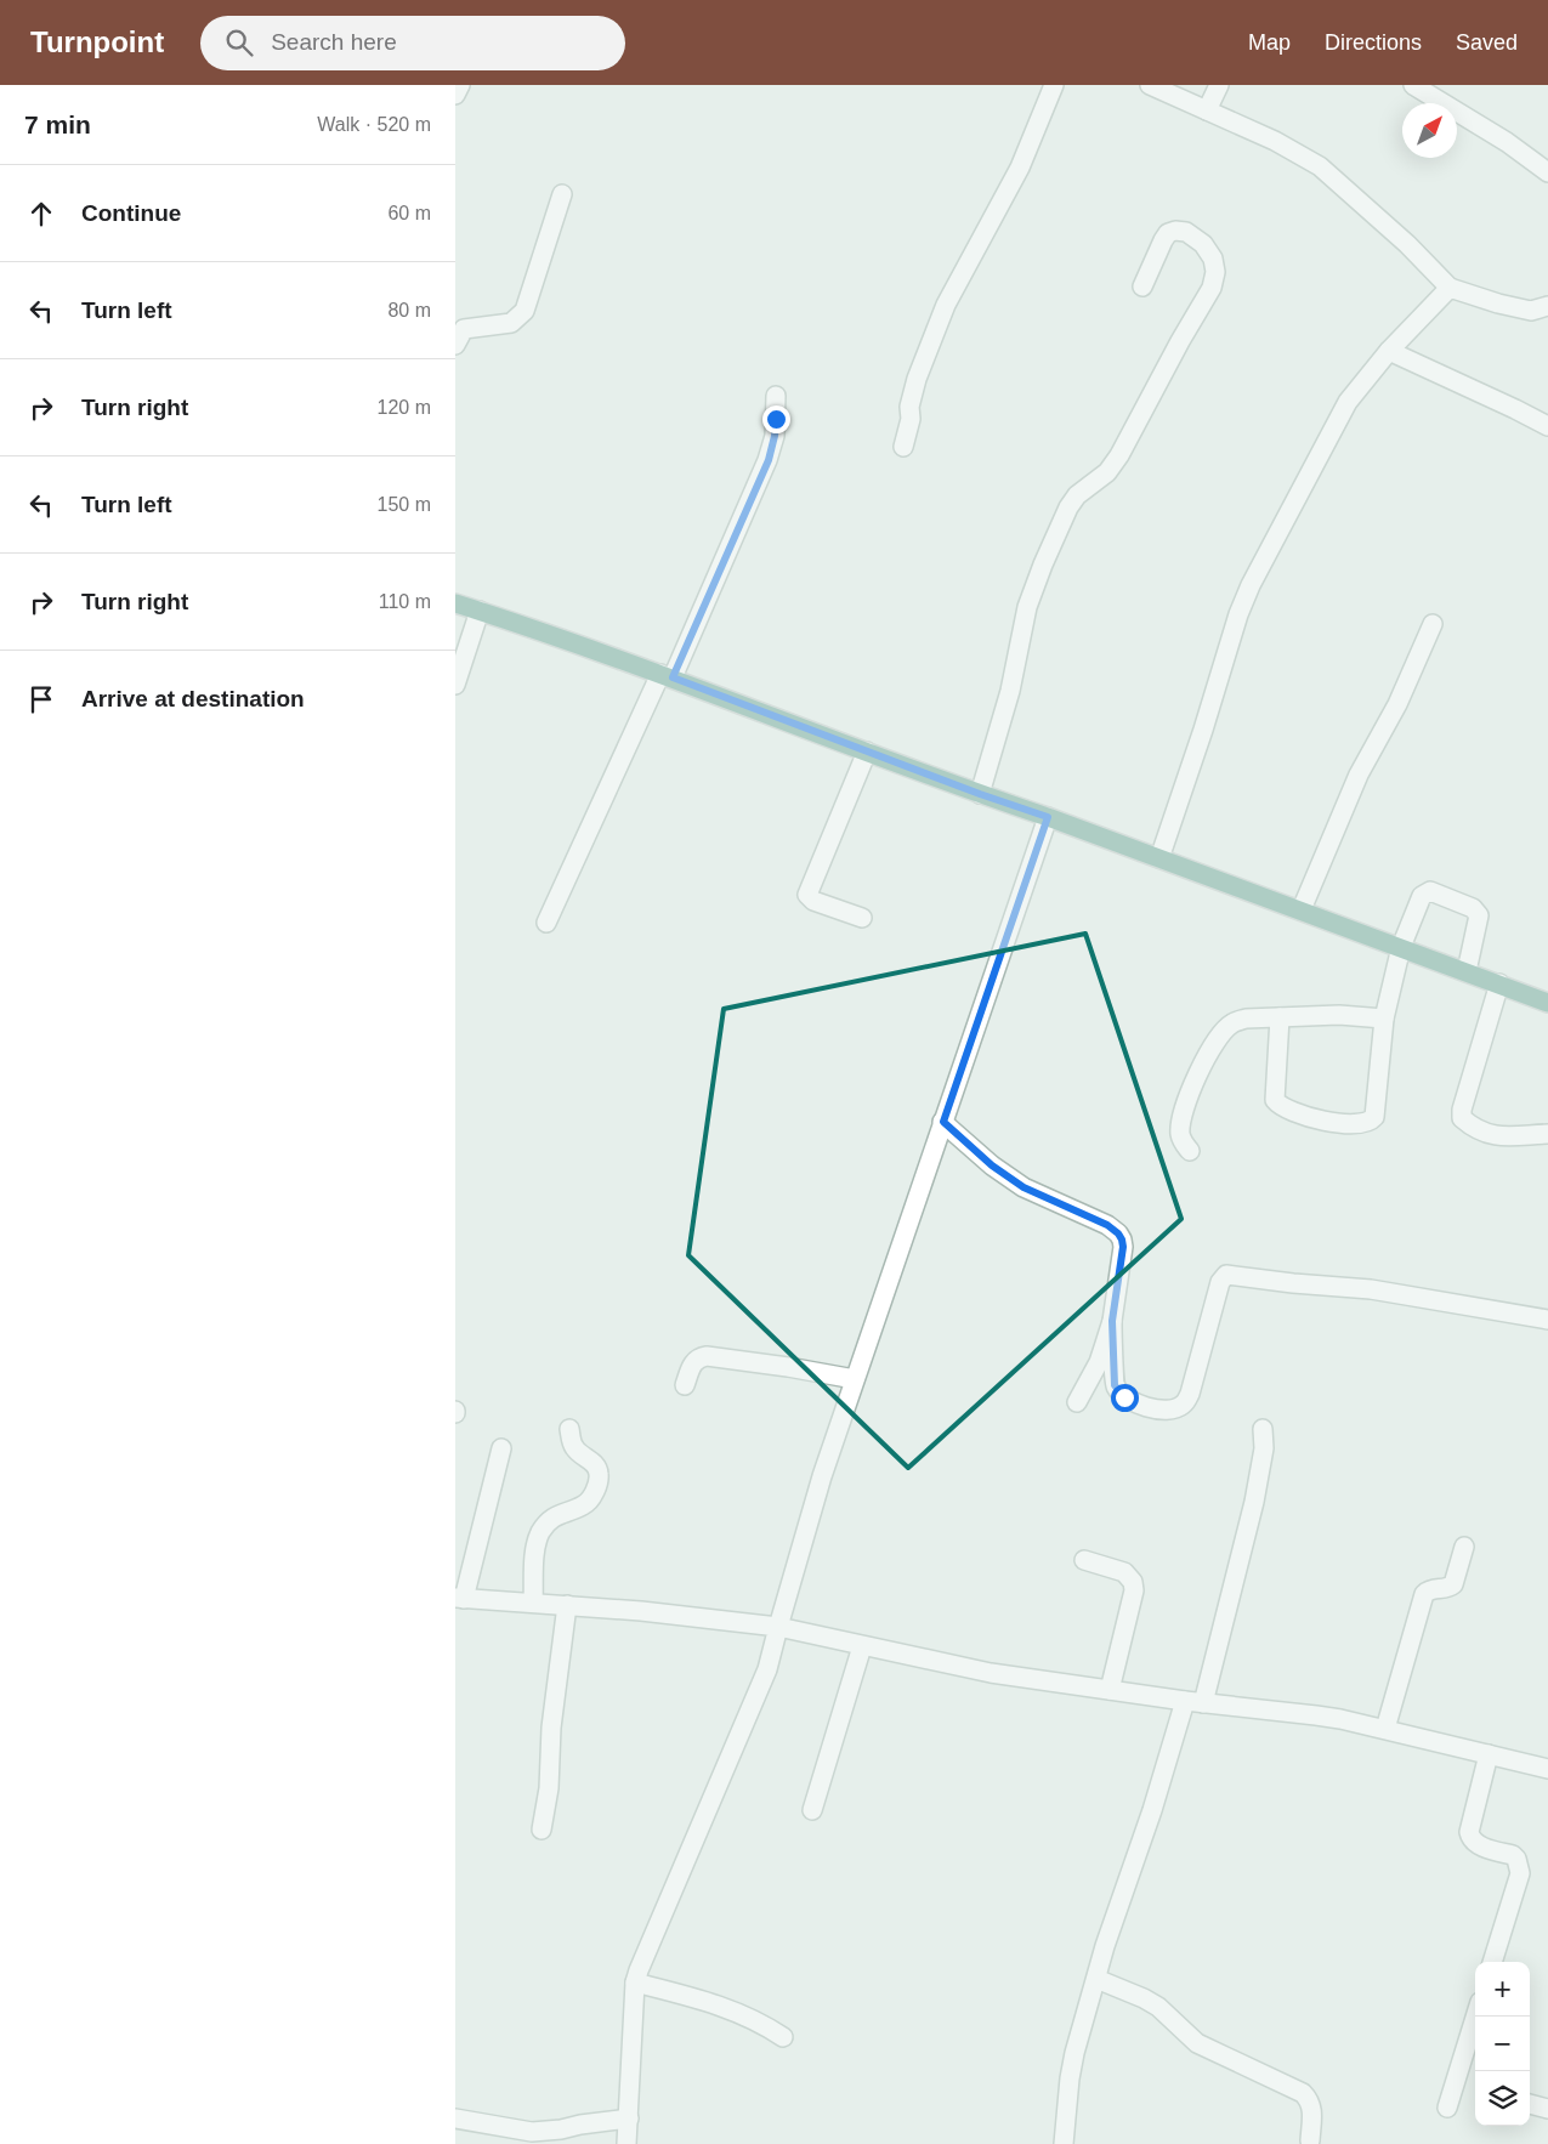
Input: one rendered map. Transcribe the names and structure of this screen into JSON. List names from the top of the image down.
{
  "north": "top right",
  "page": {
    "header": "Turnpoint",
    "search": "Search here",
    "nav": ["Map", "Directions", "Saved"],
    "heading": ["7 min", "Walk · 520 m"],
    "list": [
      ["Continue", "60 m"],
      ["Turn left", "80 m"],
      ["Turn right", "120 m"],
      ["Turn left", "150 m"],
      ["Turn right", "110 m"],
      "Arrive at destination"
    ],
    "map_buttons": ["+", "−"]
  }
}
